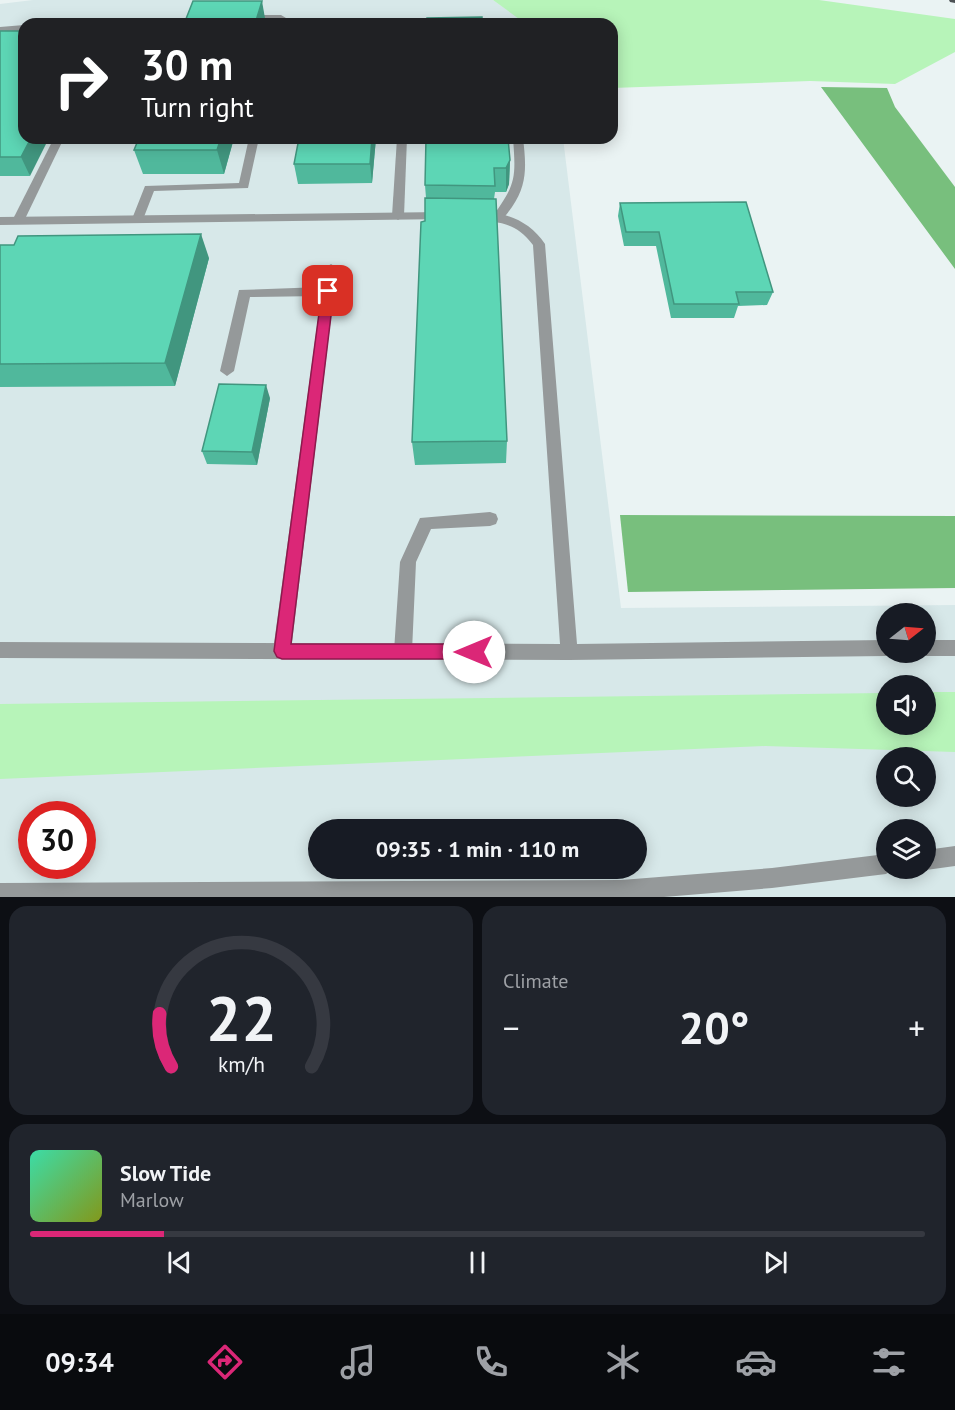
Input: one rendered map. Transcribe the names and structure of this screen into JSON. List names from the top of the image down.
{
  "north": "right",
  "page": {
    "turn": ["30 m", "Turn right"],
    "limit": "30",
    "trip": "09:35 · 1 min · 110 m",
    "tile": "Climate",
    "heat": ["−", "20°", "+"],
    "song": ["Slow Tide", "Marlow"],
    "tabs": "09:34",
    "gauge": ["22", "km/h"]
  }
}
